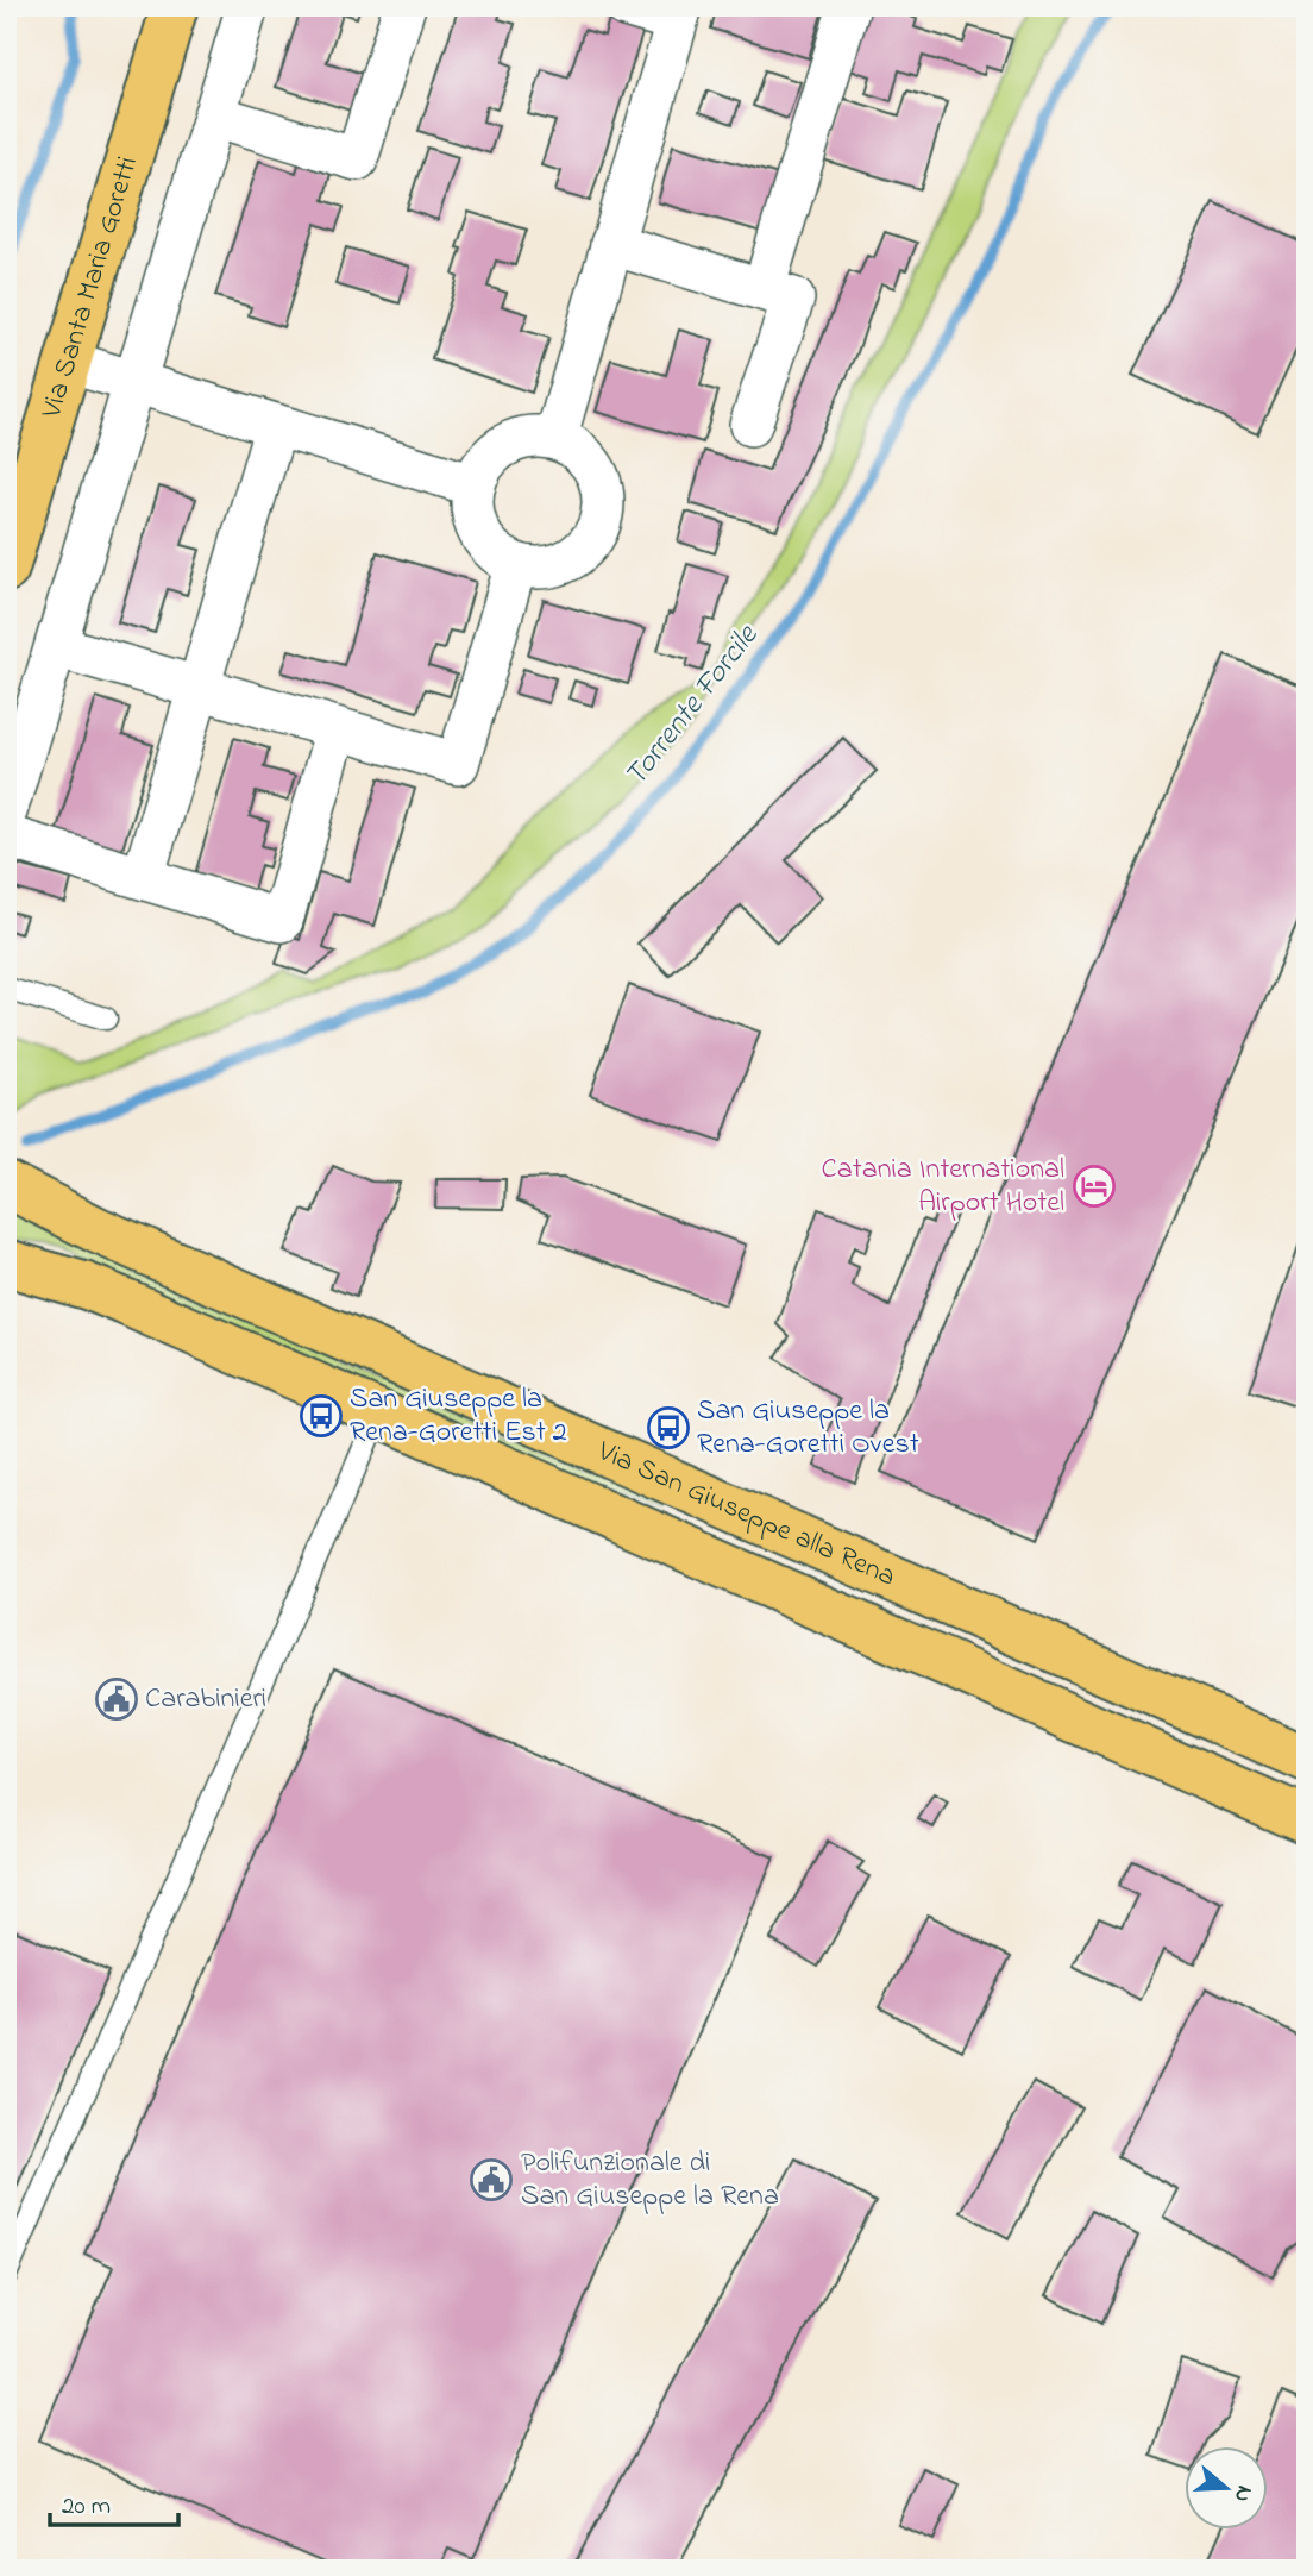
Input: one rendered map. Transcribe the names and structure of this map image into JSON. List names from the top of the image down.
{
  "streets": {
    "main road": ["Via Santa Maria Goretti", "Via San Giuseppe alla Rena"]
  },
  "water": ["Torrente Forcile"],
  "places": {
    "hotel": ["Catania International Airport Hotel"],
    "bus stop": ["San Giuseppe la Rena-Goretti Est 2", "San Giuseppe la Rena-Goretti Ovest"],
    "public building": ["Carabinieri", "Polifunzionale di San Giuseppe la Rena"]
  },
  "scale_bar": "20 m",
  "north": "right"
}
